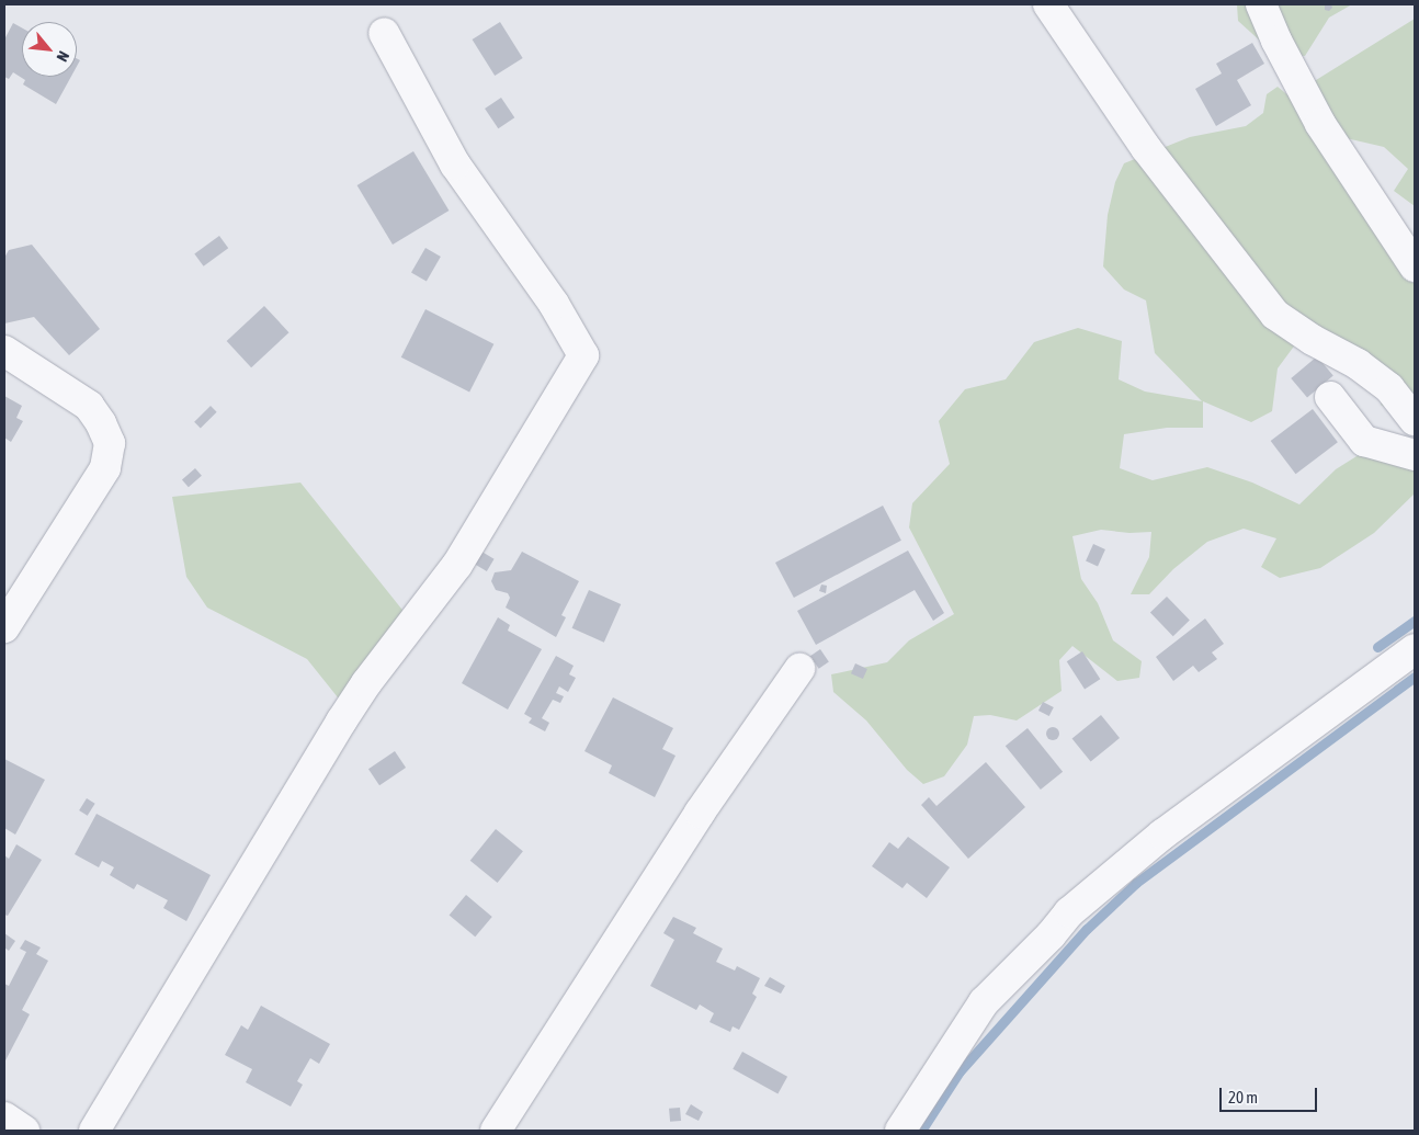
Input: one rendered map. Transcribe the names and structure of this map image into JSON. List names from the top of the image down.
{
  "scale_bar": "20 m",
  "north": "bottom right"
}
